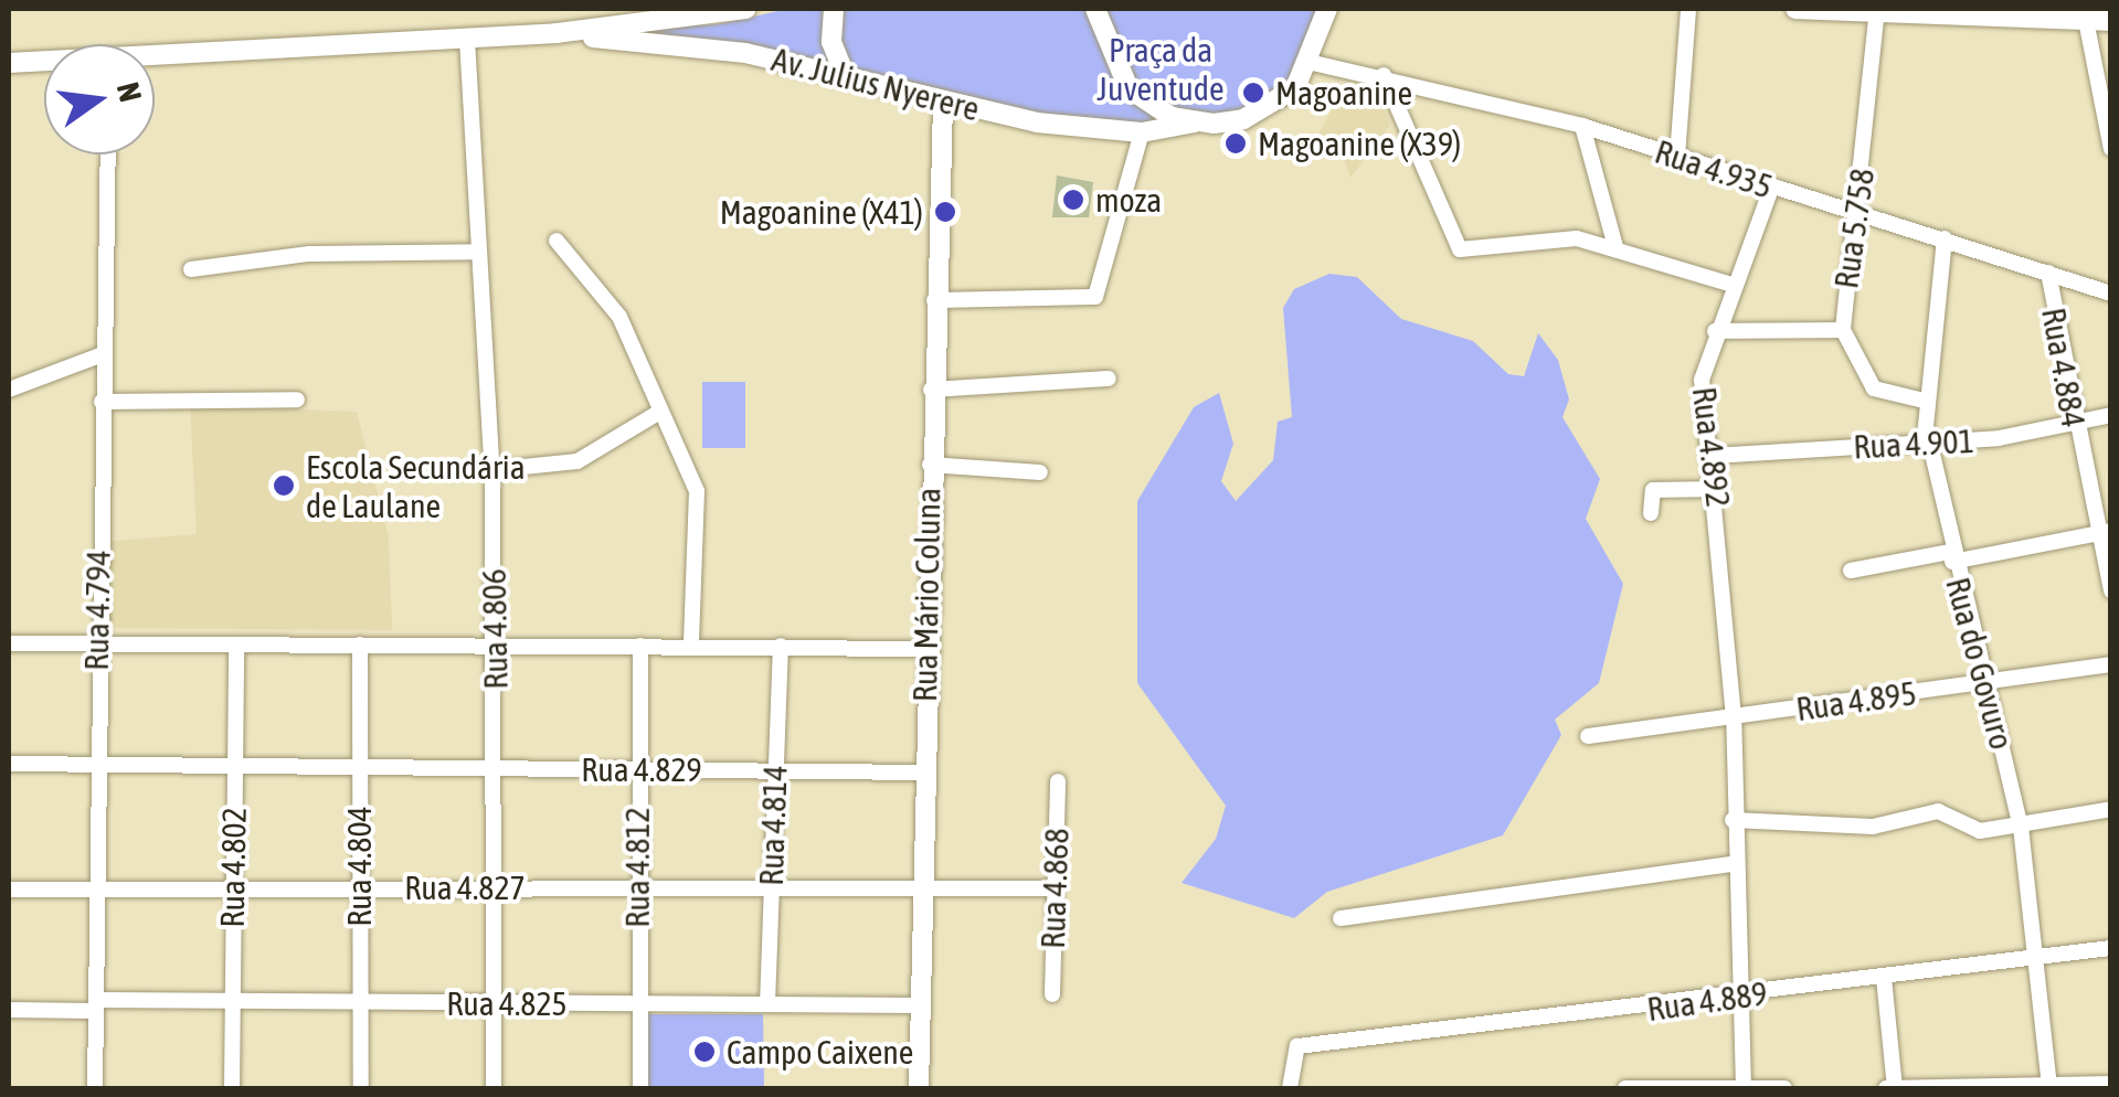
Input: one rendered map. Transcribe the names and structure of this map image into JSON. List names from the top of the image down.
{
  "streets": {
    "main road": ["Av. Julius Nyerere", "Rua Mário Coluna"],
    "street": [
      "Rua 4.935",
      "Rua 5.758",
      "Rua 4.884",
      "Rua 4.901",
      "Rua 4.892",
      "Rua 4.794",
      "Rua 4.806",
      "Rua do Govuro",
      "Rua 4.895",
      "Rua 4.829",
      "Rua 4.814",
      "Rua 4.804",
      "Rua 4.802",
      "Rua 4.812",
      "Rua 4.827",
      "Rua 4.868",
      "Rua 4.889",
      "Rua 4.825"
    ]
  },
  "crossings": [
    ["Av. Julius Nyerere", "Rua Mário Coluna"],
    ["Av. Julius Nyerere", "Rua 4.806"],
    ["Rua 4.935", "Rua 5.758"],
    ["Rua 4.935", "Rua 4.884"],
    ["Rua 4.935", "Rua 4.892"],
    ["Rua 4.935", "Rua do Govuro"],
    ["Rua 5.758", "Rua do Govuro"],
    ["Rua 4.884", "Rua 4.901"],
    ["Rua 4.901", "Rua 4.892"],
    ["Rua 4.901", "Rua do Govuro"],
    ["Rua 4.892", "Rua 4.895"],
    ["Rua 4.892", "Rua 4.889"],
    ["Rua Mário Coluna", "Rua 4.829"],
    ["Rua Mário Coluna", "Rua 4.827"],
    ["Rua Mário Coluna", "Rua 4.825"],
    ["Rua 4.794", "Rua 4.827"],
    ["Rua 4.794", "Rua 4.825"],
    ["Rua 4.806", "Rua 4.829"],
    ["Rua 4.806", "Rua 4.827"],
    ["Rua 4.806", "Rua 4.825"],
    ["Rua do Govuro", "Rua 4.895"],
    ["Rua do Govuro", "Rua 4.889"],
    ["Rua 4.829", "Rua 4.814"],
    ["Rua 4.829", "Rua 4.804"],
    ["Rua 4.829", "Rua 4.802"],
    ["Rua 4.829", "Rua 4.812"],
    ["Rua 4.814", "Rua 4.827"],
    ["Rua 4.814", "Rua 4.825"],
    ["Rua 4.804", "Rua 4.827"],
    ["Rua 4.804", "Rua 4.825"],
    ["Rua 4.802", "Rua 4.827"],
    ["Rua 4.802", "Rua 4.825"],
    ["Rua 4.812", "Rua 4.827"],
    ["Rua 4.812", "Rua 4.825"],
    ["Rua 4.827", "Rua 4.868"]
  ],
  "parks": ["Praça da Juventude"],
  "places": [
    "Magoanine",
    "Magoanine (X39)",
    "moza",
    "Magoanine (X41)",
    "Escola Secundária de Laulane",
    "Campo Caixene"
  ],
  "north": "right"
}
